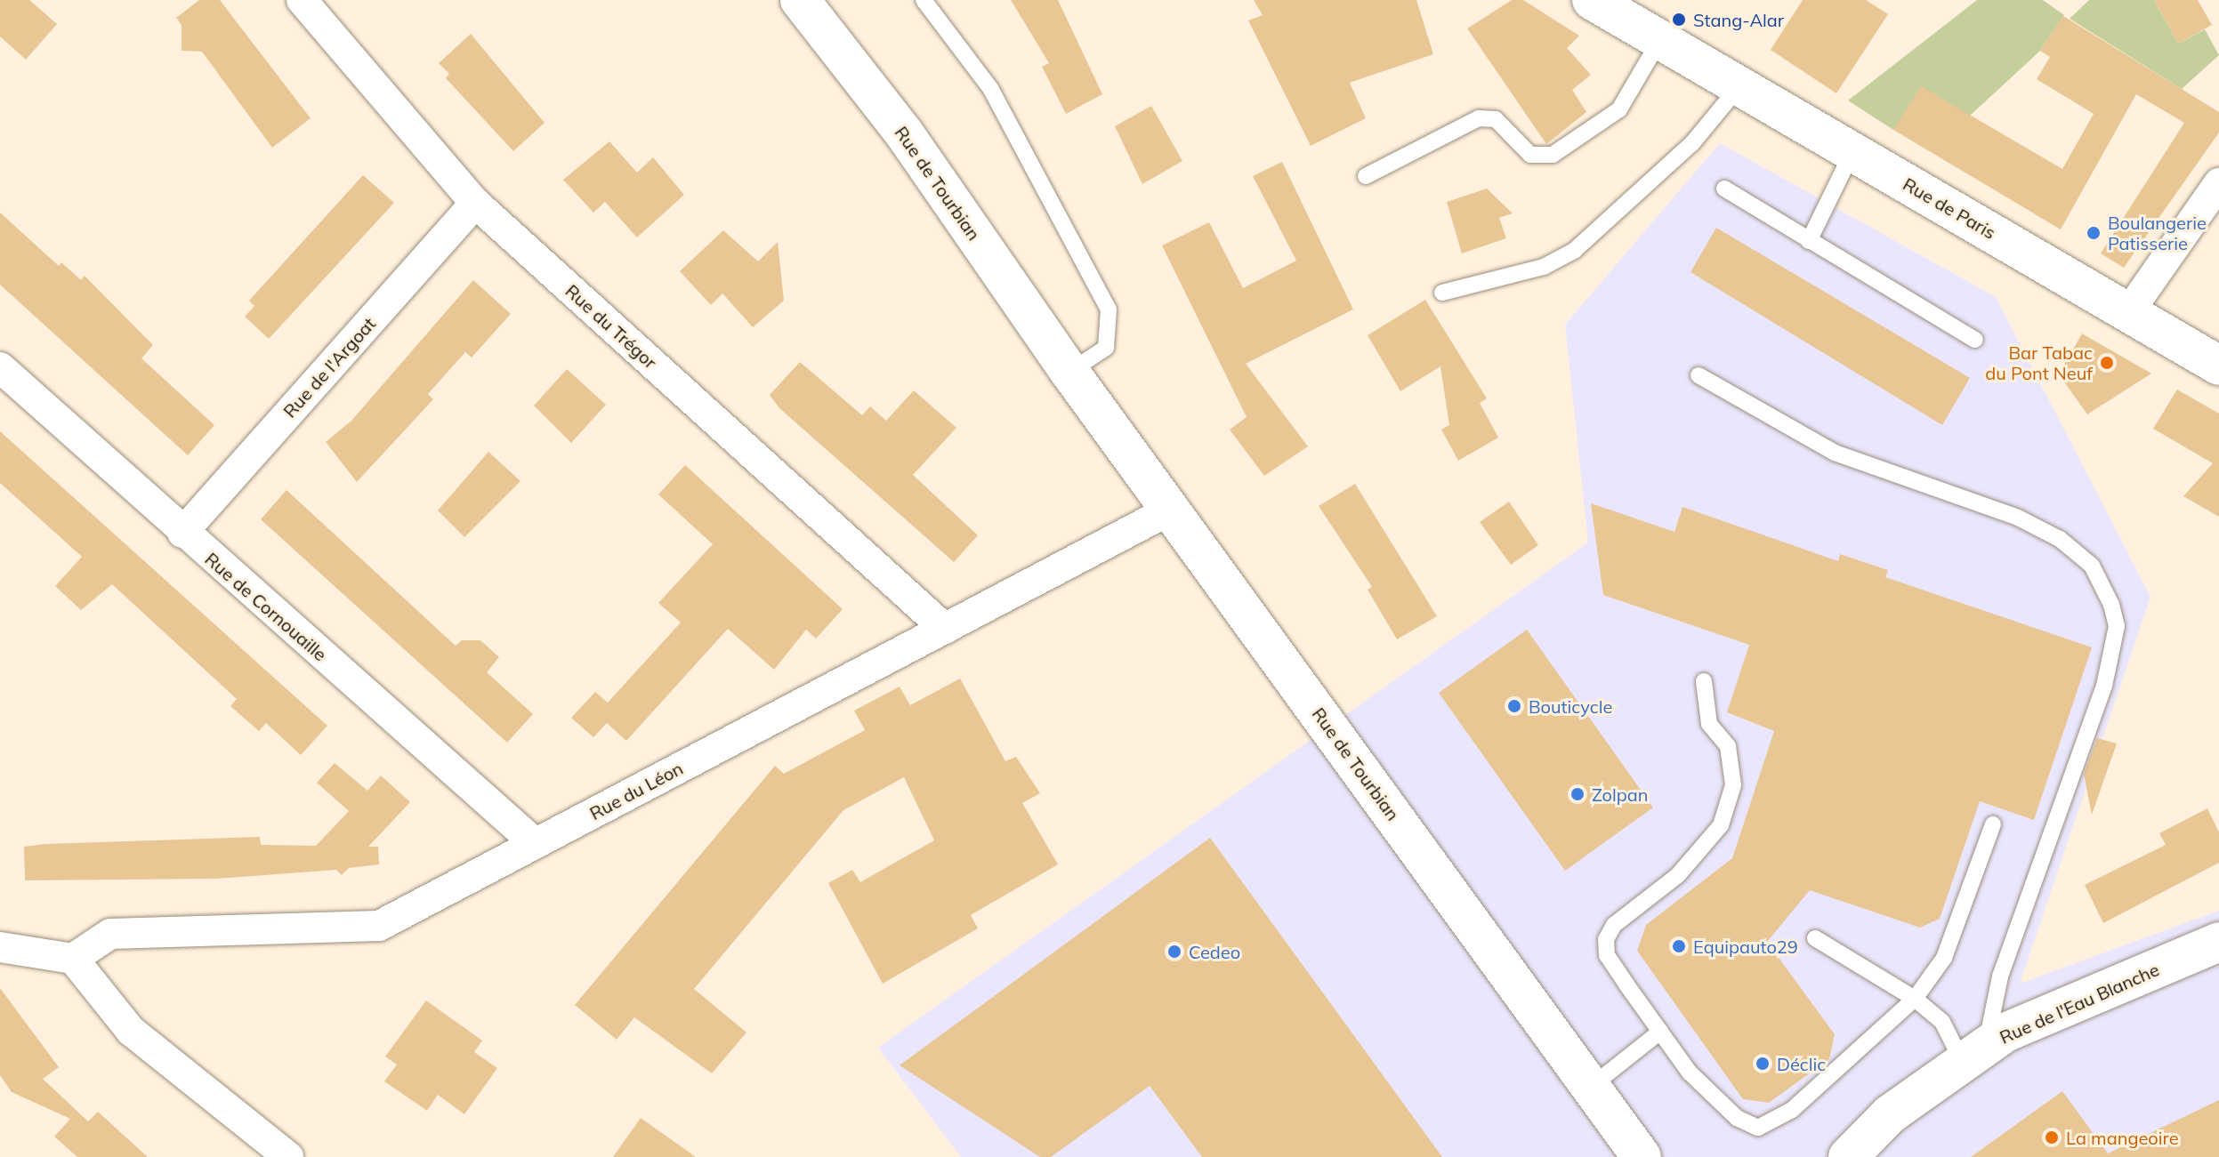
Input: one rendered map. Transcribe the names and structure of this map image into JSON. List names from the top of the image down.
{
  "streets": {
    "main road": ["Rue de Tourbian", "Rue de Paris", "Rue de l'Eau Blanche"],
    "street": [
      "Rue du Trégor",
      "Rue de l'Argoat",
      "Rue de Cornouaille",
      "Rue du Léon"
    ]
  },
  "crossings": [
    ["Rue de Tourbian", "Rue du Léon"],
    ["Rue du Trégor", "Rue de l'Argoat"],
    ["Rue du Trégor", "Rue du Léon"],
    ["Rue de l'Argoat", "Rue de Cornouaille"],
    ["Rue de Cornouaille", "Rue du Léon"]
  ],
  "places": [
    "Stang-Alar",
    "Boulangerie Patisserie",
    "Bar Tabac du Pont Neuf",
    "Bouticycle",
    "Zolpan",
    "Equipauto29",
    "Cedeo",
    "Déclic",
    "La mangeoire"
  ]
}
